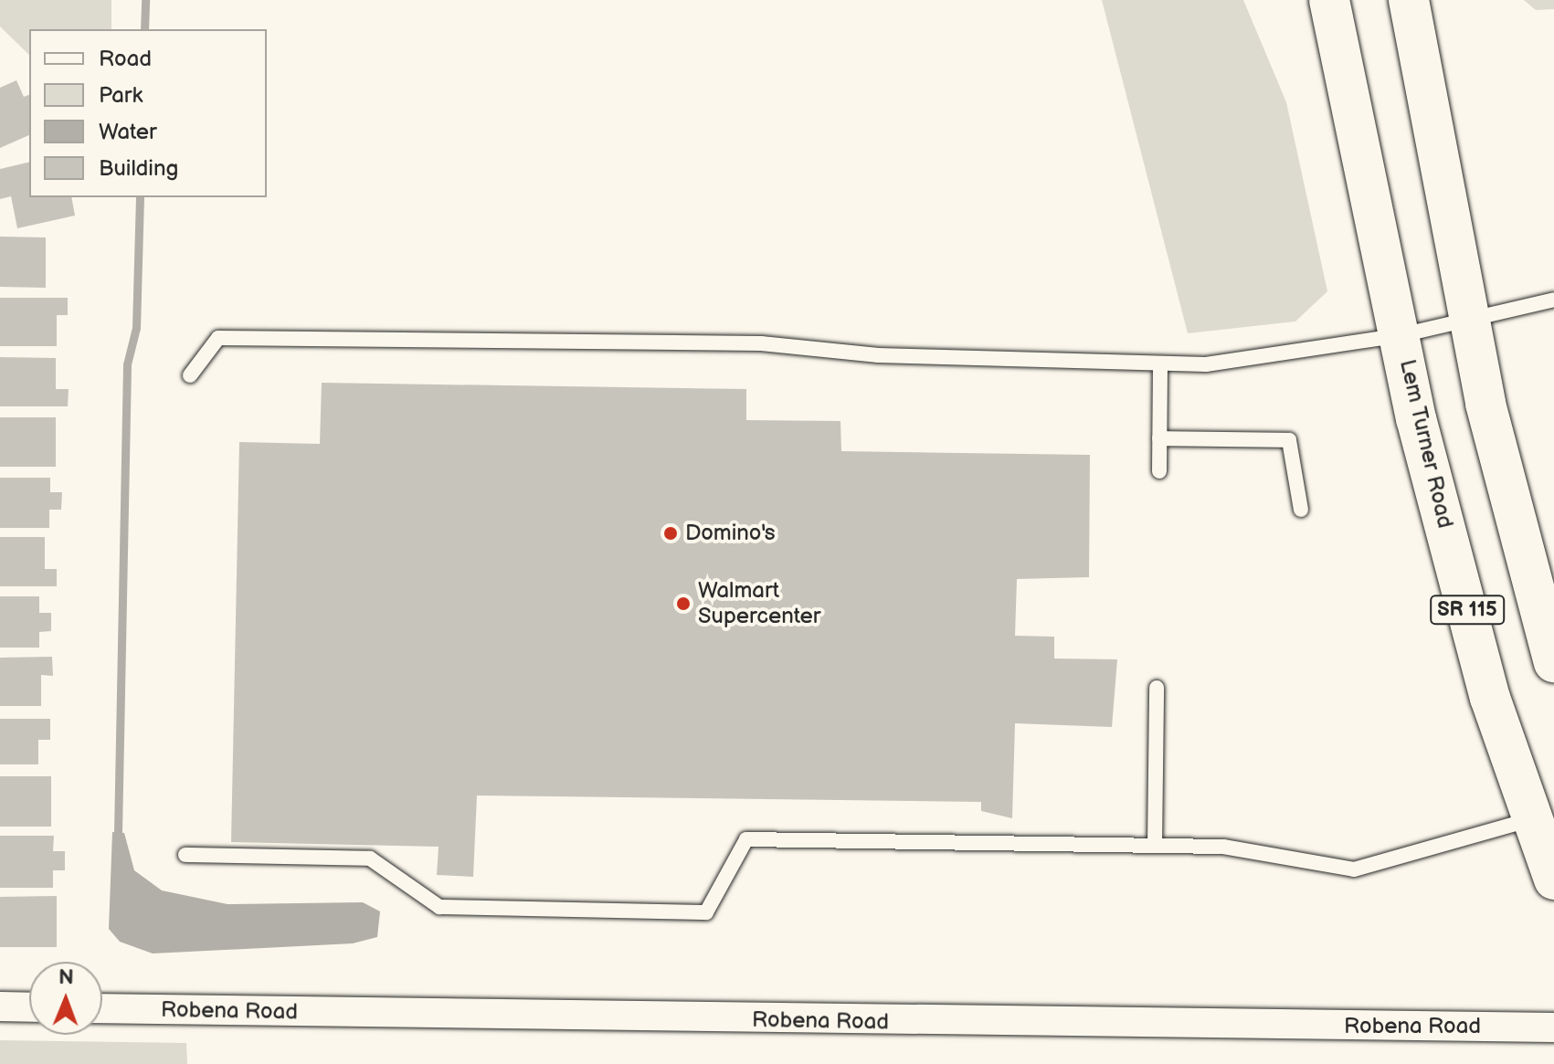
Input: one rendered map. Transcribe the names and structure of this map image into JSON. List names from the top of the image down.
{
  "streets": {
    "main road": ["Lem Turner Road", "SR 115"],
    "street": ["Robena Road"]
  },
  "places": ["Domino's", "Walmart Supercenter"],
  "legend": [
    "Road",
    "Park",
    "Water",
    "Building"
  ],
  "north": "top"
}
